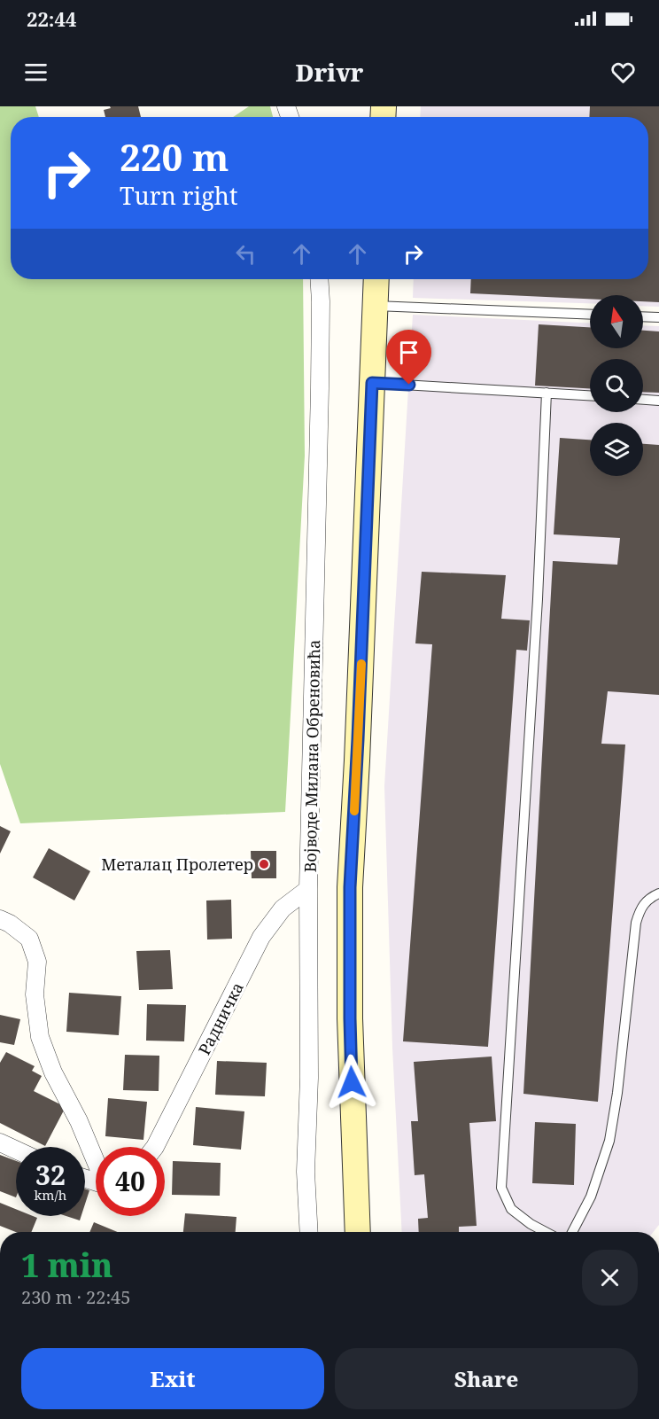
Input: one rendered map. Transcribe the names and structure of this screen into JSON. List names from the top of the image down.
{
  "streets": {
    "street": ["Војводе Милана Обреновића", "Радничка"]
  },
  "crossings": [
    ["Војводе Милана Обреновића", "Радничка"]
  ],
  "places": ["Металац Пролетер"],
  "north": "top",
  "page": {
    "status": "22:44",
    "header": "Drivr",
    "turn": ["220 m", "Turn right"],
    "speed": "32 km/h",
    "limit": "40",
    "heading": ["1 min", "230 m · 22:45"],
    "buttons": ["Exit", "Share"]
  }
}
